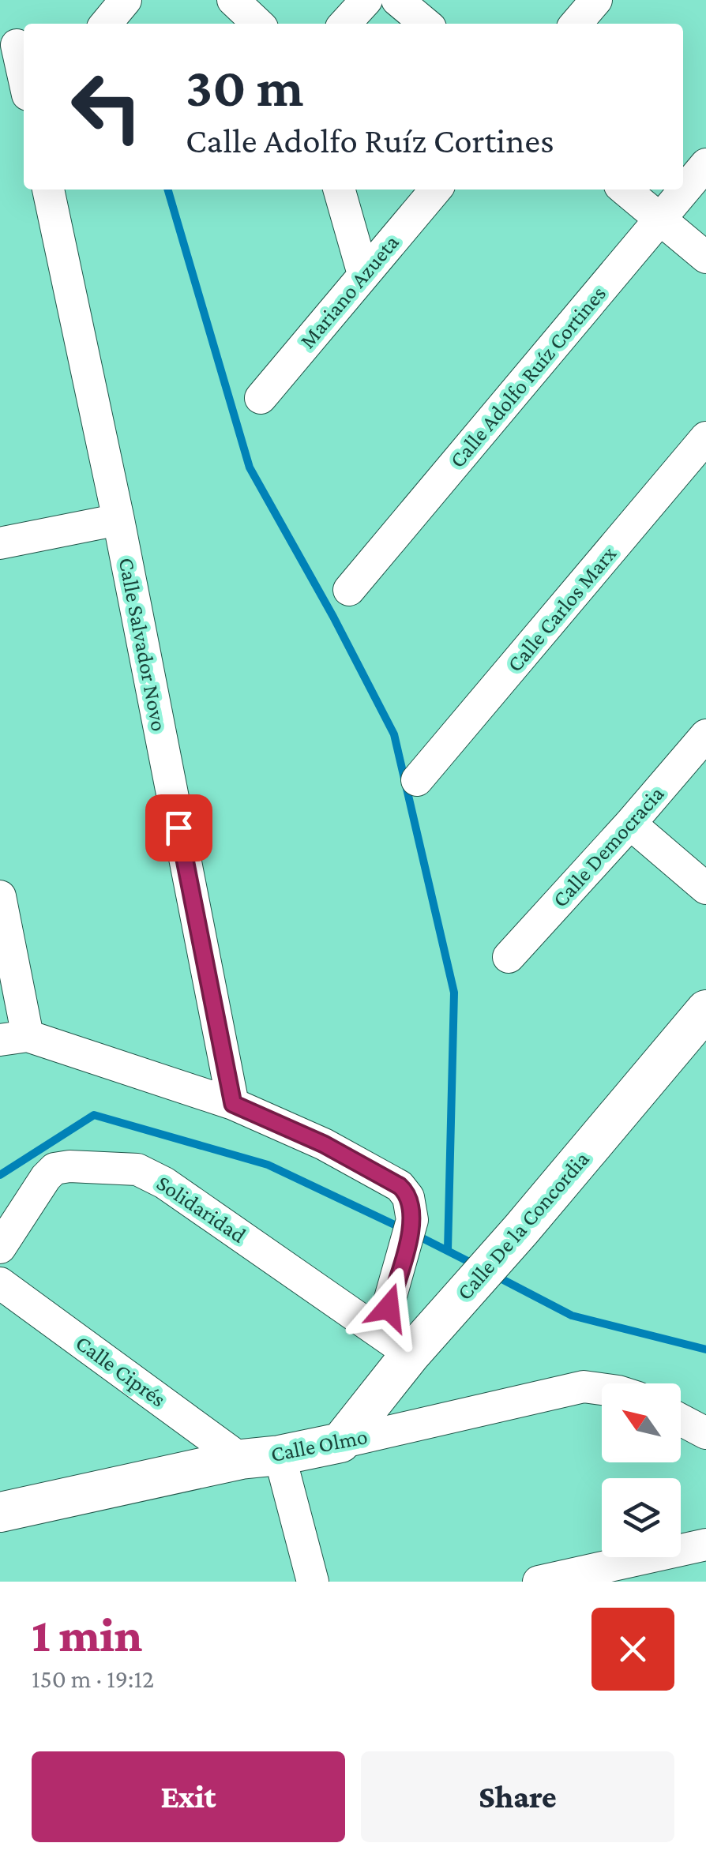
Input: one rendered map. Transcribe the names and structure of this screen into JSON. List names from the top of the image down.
{
  "streets": {
    "street": [
      "Mariano Azueta",
      "Calle Adolfo Ruíz Cortines",
      "Calle Carlos Marx",
      "Calle Salvador Novo",
      "Calle Democracia",
      "Solidaridad",
      "Calle De la Concordia",
      "Calle Ciprés",
      "Calle Olmo"
    ]
  },
  "crossings": [
    ["Solidaridad", "Calle De la Concordia"],
    ["Calle De la Concordia", "Calle Olmo"],
    ["Calle Ciprés", "Calle Olmo"]
  ],
  "north": "top left",
  "page": {
    "turn": ["30 m", "Calle Adolfo Ruíz Cortines"],
    "heading": ["1 min", "150 m · 19:12"],
    "buttons": ["Exit", "Share"]
  }
}
